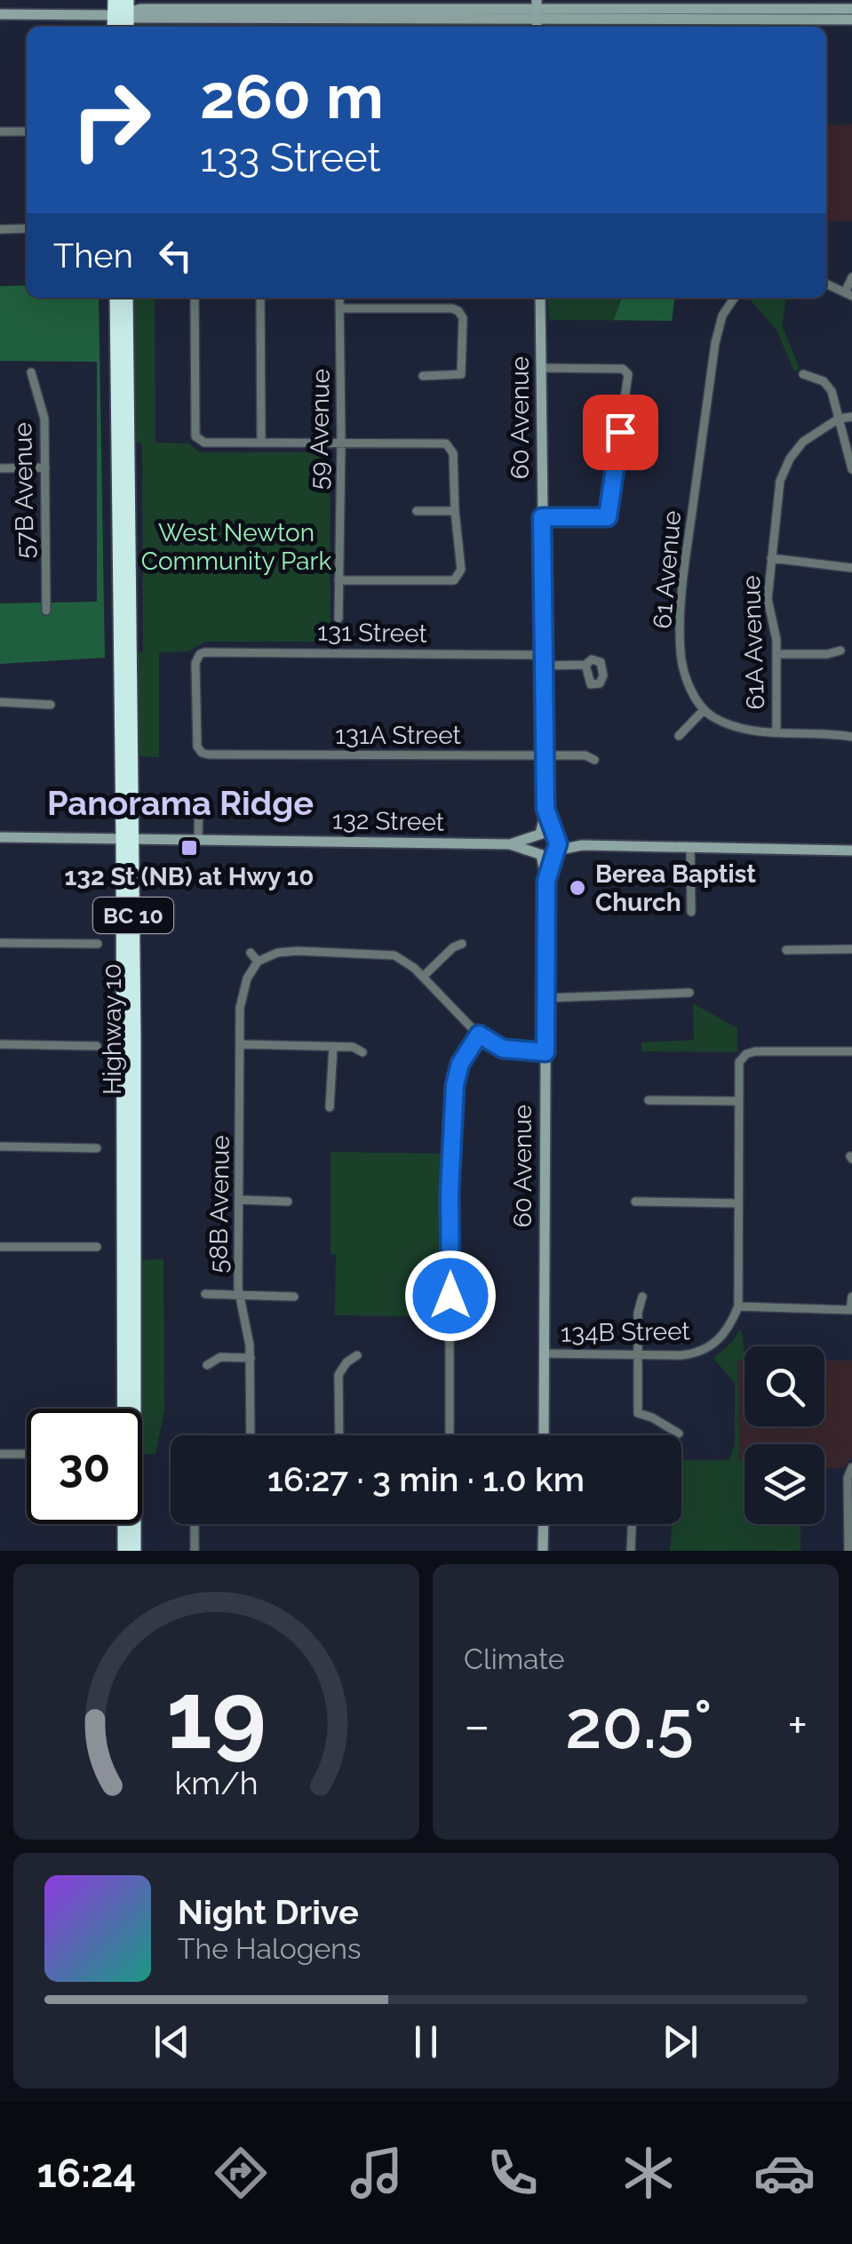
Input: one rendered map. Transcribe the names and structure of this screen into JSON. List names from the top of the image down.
{
  "streets": {
    "highway": ["BC 10", "Highway 10"],
    "main road": ["60 Avenue", "132 Street"],
    "street": [
      "59 Avenue",
      "57B Avenue",
      "61 Avenue",
      "131 Street",
      "61A Avenue",
      "131A Street",
      "58B Avenue",
      "134B Street"
    ]
  },
  "crossings": [
    ["60 Avenue", "131 Street"],
    ["60 Avenue", "131A Street"],
    ["60 Avenue", "132 Street"],
    ["60 Avenue", "134B Street"],
    ["131 Street", "131A Street"],
    ["132 Street", "Highway 10"]
  ],
  "districts": ["Panorama Ridge"],
  "parks": ["West Newton Community Park"],
  "places": {
    "transit": ["132 St (NB) at Hwy 10"],
    "other": ["Berea Baptist Church"]
  },
  "page": {
    "turn": ["260 m", "133 Street"],
    "then": "Then",
    "limit": "30",
    "trip": "16:27 · 3 min · 1.0 km",
    "tile": "Climate",
    "heat": ["−", "20.5°", "+"],
    "song": ["Night Drive", "The Halogens"],
    "tabs": "16:24",
    "gauge": ["19", "km/h"]
  }
}
